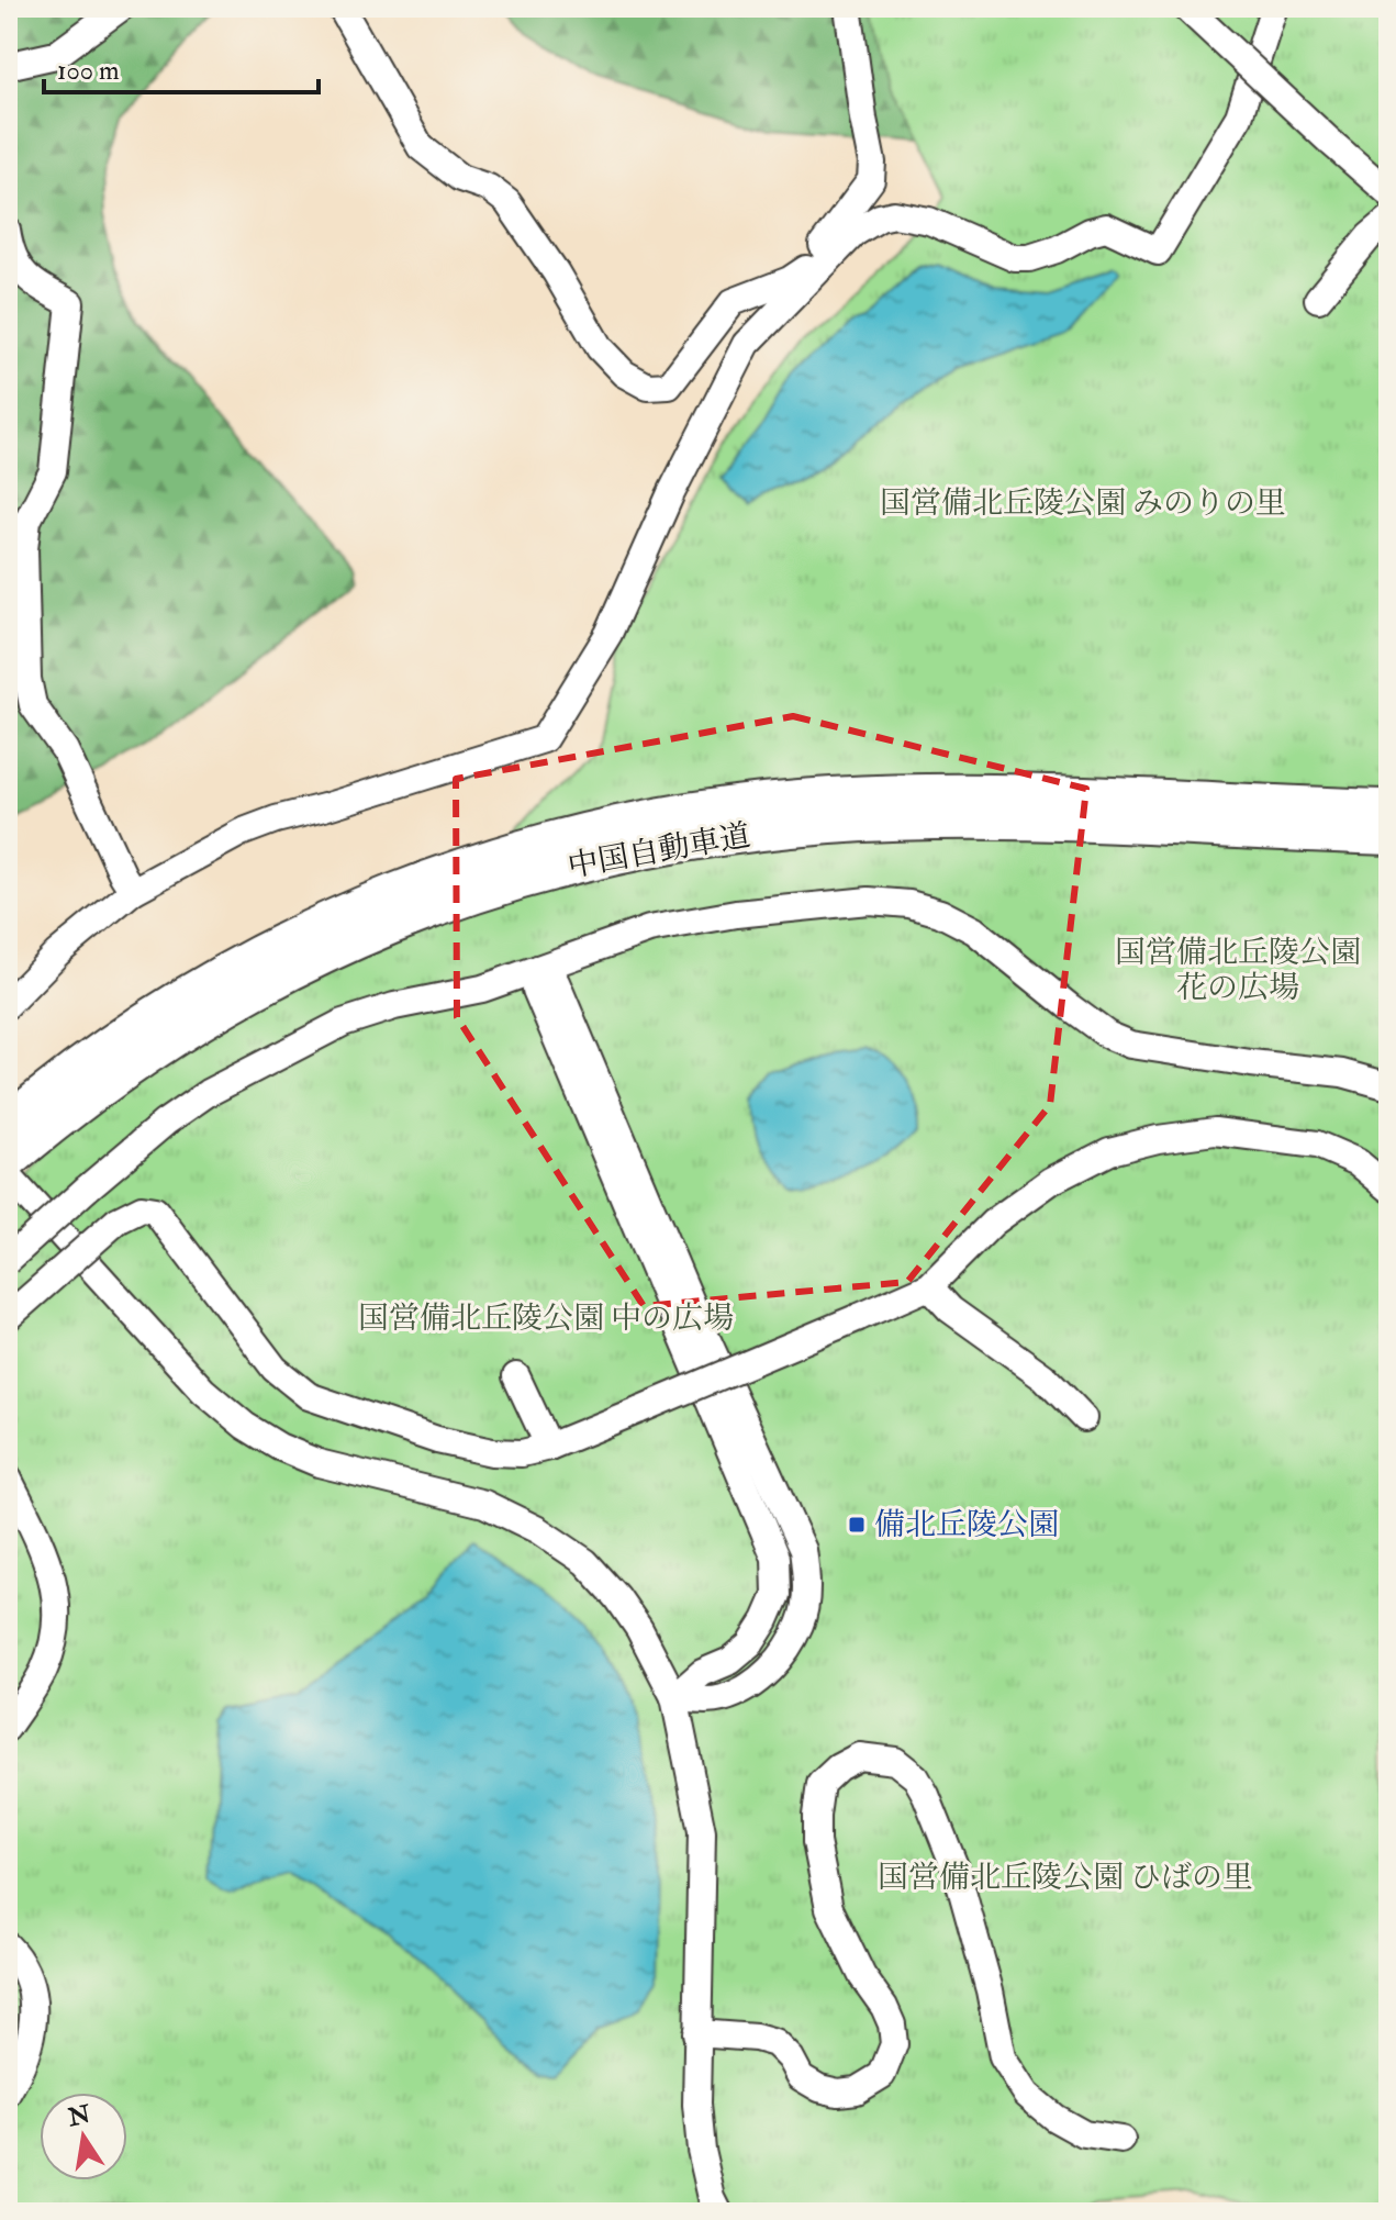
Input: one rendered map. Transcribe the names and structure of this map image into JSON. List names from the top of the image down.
{
  "streets": {
    "highway": ["中国自動車道"]
  },
  "parks": [
    "国営備北丘陵公園 みのりの里",
    "国営備北丘陵公園 花の広場",
    "国営備北丘陵公園 中の広場",
    "国営備北丘陵公園 ひばの里"
  ],
  "places": {
    "transit": ["備北丘陵公園"]
  },
  "scale_bar": "100 m",
  "north": "top"
}
